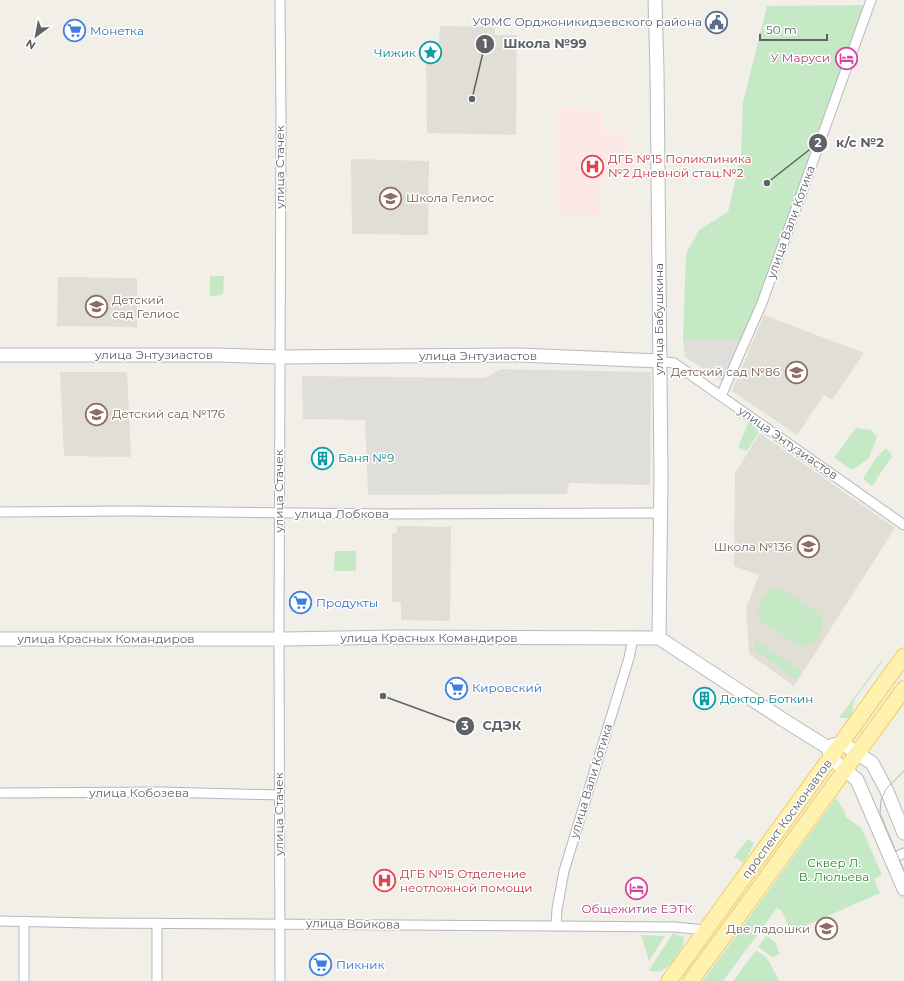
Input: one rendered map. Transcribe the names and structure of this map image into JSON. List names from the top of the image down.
{
  "streets": {
    "main road": ["проспект Космонавтов"],
    "street": [
      "улица Стачек",
      "улица Вали Котика",
      "улица Бабушкина",
      "улица Энтузиастов",
      "улица Лобкова",
      "улица Красных Командиров",
      "улица Кобозева",
      "улица Войкова"
    ]
  },
  "crossings": [
    ["улица Стачек", "улица Энтузиастов"],
    ["улица Стачек", "улица Лобкова"],
    ["улица Стачек", "улица Красных Командиров"],
    ["улица Стачек", "улица Кобозева"],
    ["улица Стачек", "улица Войкова"],
    ["улица Вали Котика", "улица Энтузиастов"],
    ["улица Вали Котика", "улица Красных Командиров"],
    ["улица Вали Котика", "улица Войкова"],
    ["улица Бабушкина", "улица Энтузиастов"],
    ["улица Бабушкина", "улица Лобкова"],
    ["улица Бабушкина", "улица Красных Командиров"],
    ["проспект Космонавтов", "улица Войкова"]
  ],
  "parks": ["Сквер Л. В. Люльева"],
  "places": {
    "public building": ["УФМС Орджоникидзевского района"],
    "supermarket": [
      "Монетка",
      "Продукты",
      "Кировский",
      "Пикник"
    ],
    "place": ["Чижик"],
    "hotel": ["У Маруси", "Общежитие ЕЭТК"],
    "other": ["Школа №99", "к/с №2", "СДЭК"],
    "hospital": ["ДГБ №15 Поликлиника №2 Дневной стац.№2", "ДГБ №15 Отделение неотложной помощи"],
    "school or university": [
      "Школа Гелиос",
      "Детский сад Гелиос",
      "Детский сад №86",
      "Детский сад №176",
      "Школа №136",
      "Две ладошки"
    ],
    "building": ["Баня №9", "Доктор Боткин"]
  },
  "scale_bar": "50 m",
  "north": "bottom left"
}
